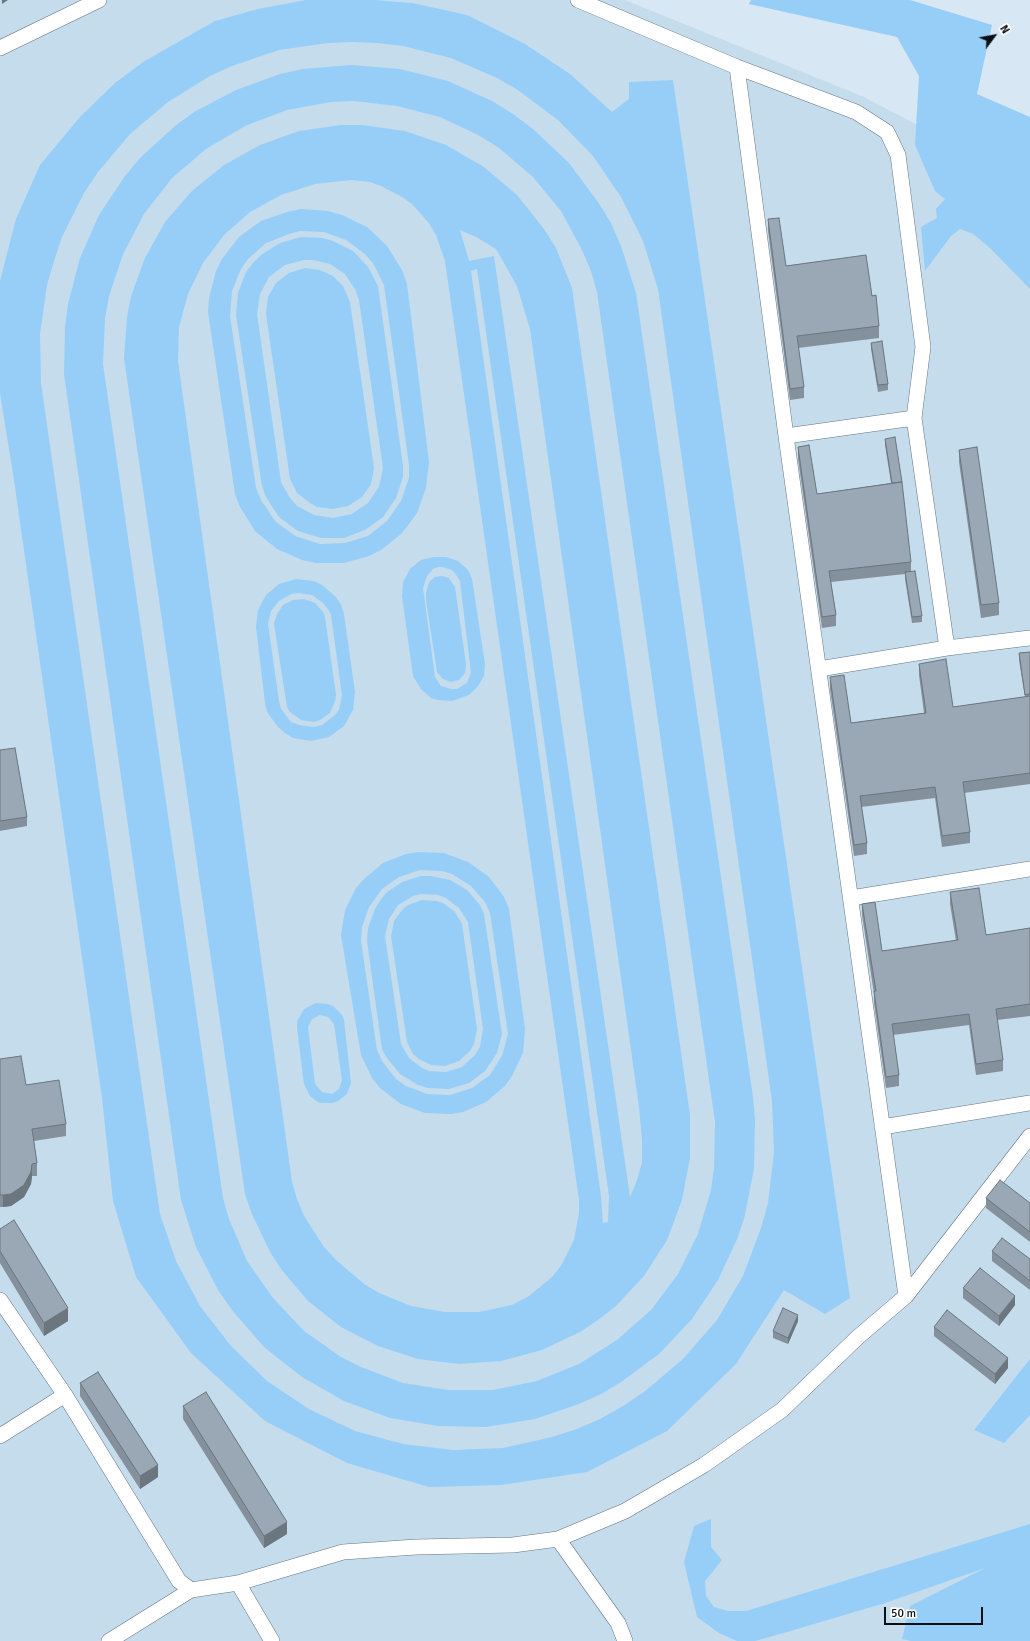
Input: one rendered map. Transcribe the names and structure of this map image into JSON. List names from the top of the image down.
{
  "scale_bar": "50 m",
  "north": "top right"
}
